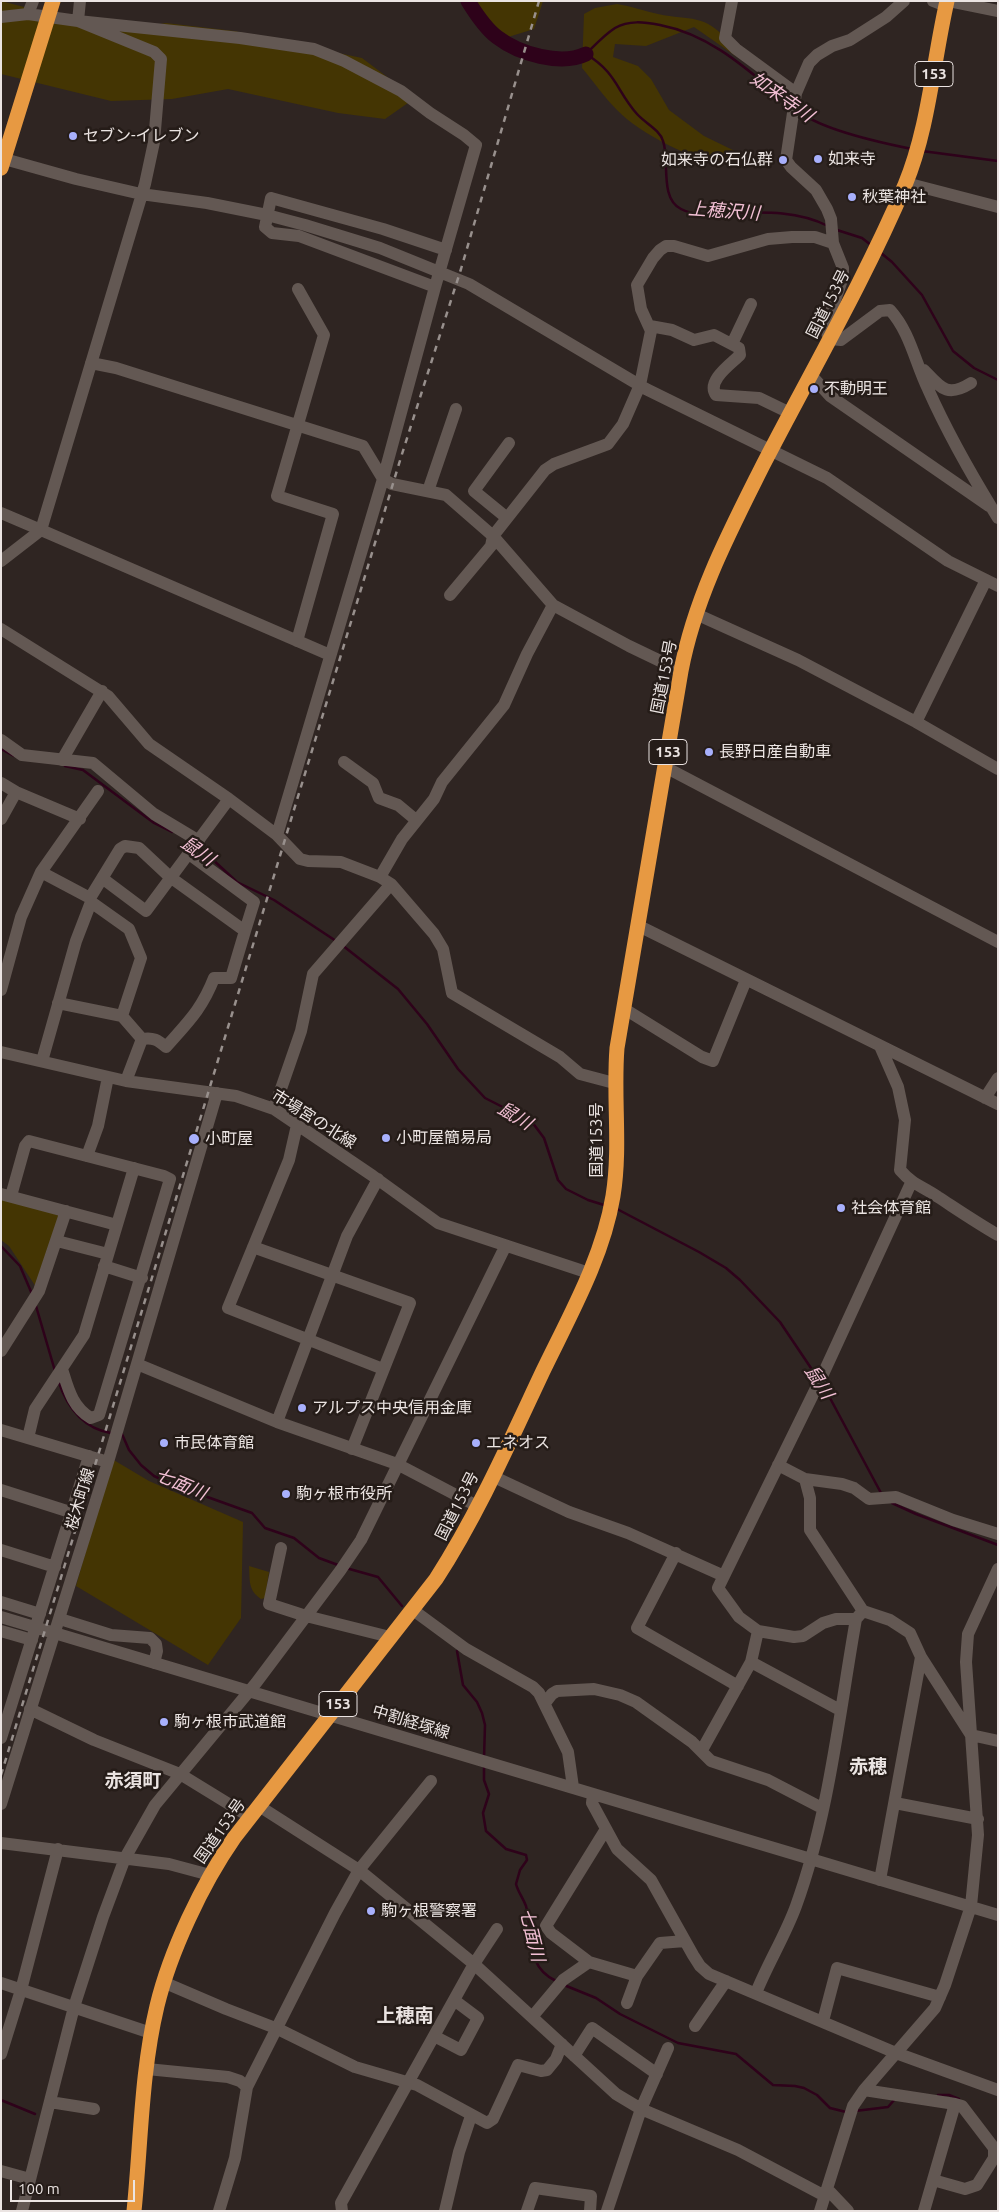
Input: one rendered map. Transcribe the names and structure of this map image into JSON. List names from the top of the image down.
{
  "streets": {
    "highway": ["153", "国道153号"],
    "street": ["市場宮の北線", "桜木町線", "中割経塚線"]
  },
  "crossings": [
    ["国道153号", "市場宮の北線"],
    ["国道153号", "中割経塚線"],
    ["市場宮の北線", "桜木町線"]
  ],
  "districts": ["赤穂", "赤須町", "上穂南"],
  "water": [
    "如来寺川",
    "上穂沢川",
    "鼠川",
    "七面川"
  ],
  "places": [
    "セブン-イレブン",
    "如来寺",
    "如来寺の石仏群",
    "秋葉神社",
    "不動明王",
    "長野日産自動車",
    "小町屋簡易局",
    "小町屋",
    "社会体育館",
    "アルプス中央信用金庫",
    "市民体育館",
    "エネオス",
    "駒ヶ根市役所",
    "駒ヶ根市武道館",
    "駒ヶ根警察署"
  ],
  "scale_bar": "100 m"
}
